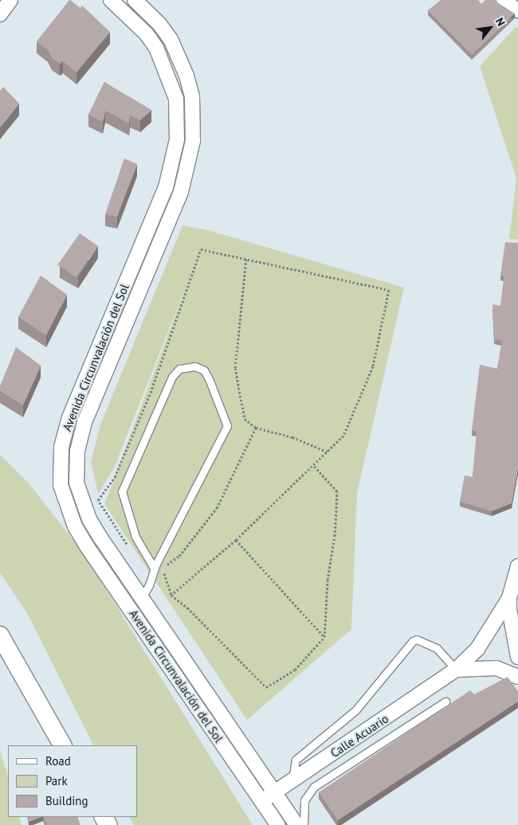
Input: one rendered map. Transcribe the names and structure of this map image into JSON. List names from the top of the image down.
{
  "streets": {
    "street": ["Avenida Circunvalación del Sol", "Calle Acuario"]
  },
  "crossings": [
    ["Avenida Circunvalación del Sol", "Calle Acuario"]
  ],
  "legend": ["Road", "Park", "Building"],
  "north": "top right"
}
